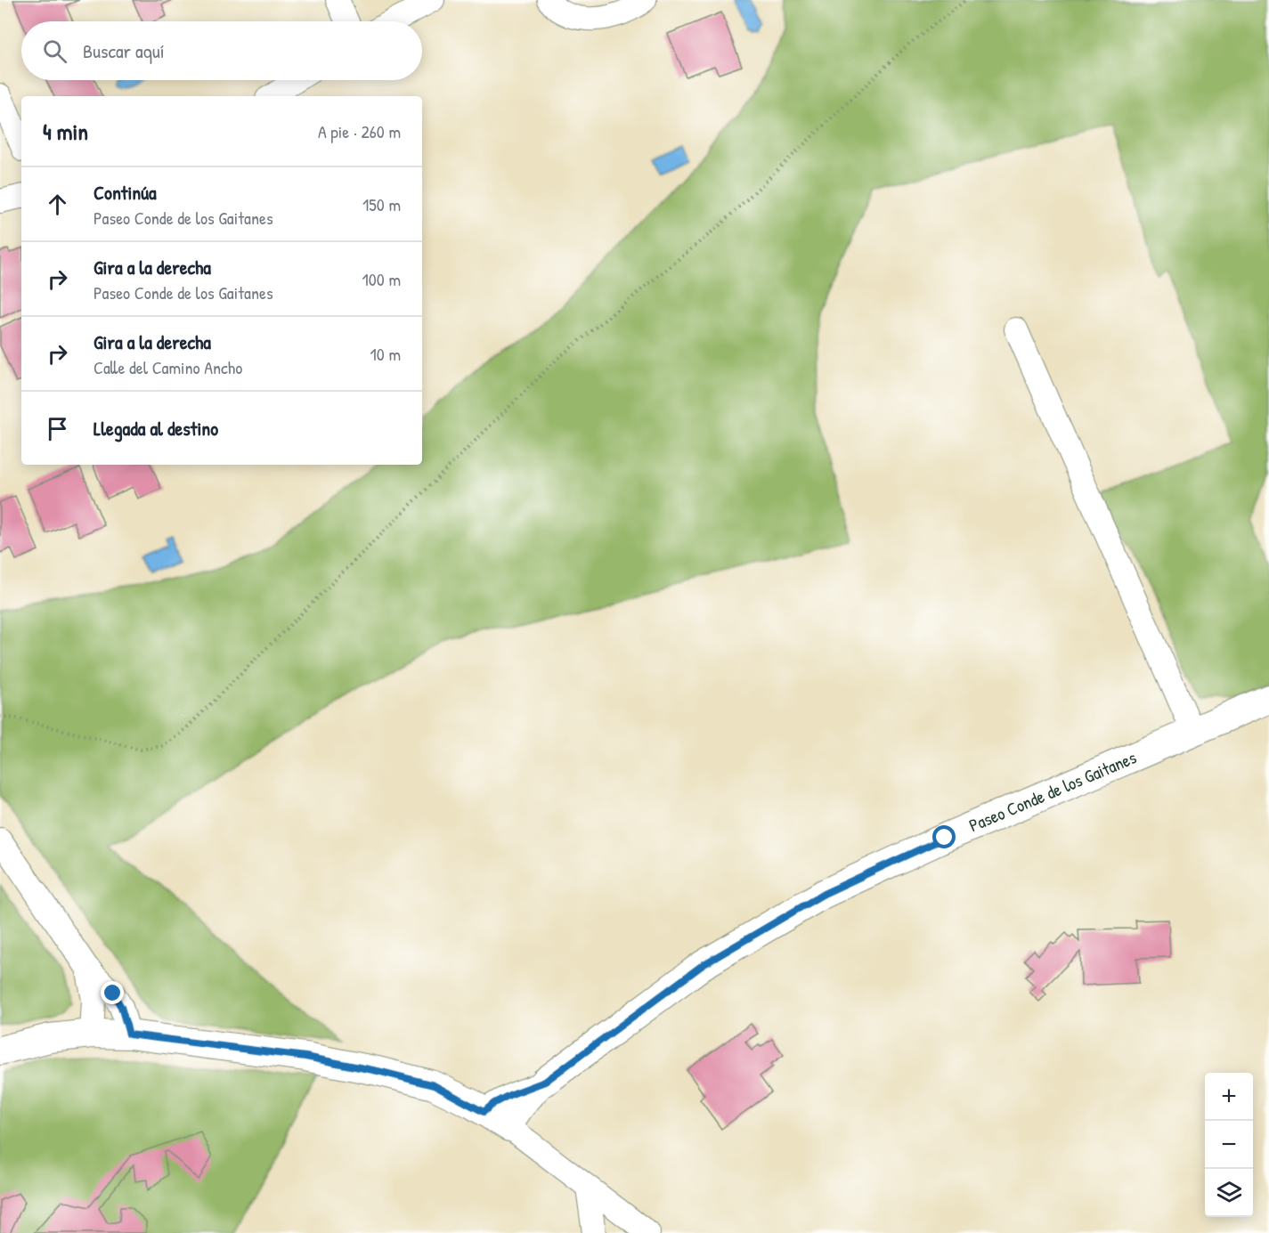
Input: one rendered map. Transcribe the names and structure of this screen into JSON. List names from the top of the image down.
{
  "streets": {
    "street": ["Paseo Conde de los Gaitanes"]
  },
  "page": {
    "search": "Buscar aquí",
    "heading": ["4 min", "A pie · 260 m"],
    "list": [
      ["Continúa", "Paseo Conde de los Gaitanes", "150 m"],
      ["Gira a la derecha", "Paseo Conde de los Gaitanes", "100 m"],
      ["Gira a la derecha", "Calle del Camino Ancho", "10 m"],
      "Llegada al destino"
    ],
    "map_buttons": ["+", "−"]
  }
}
